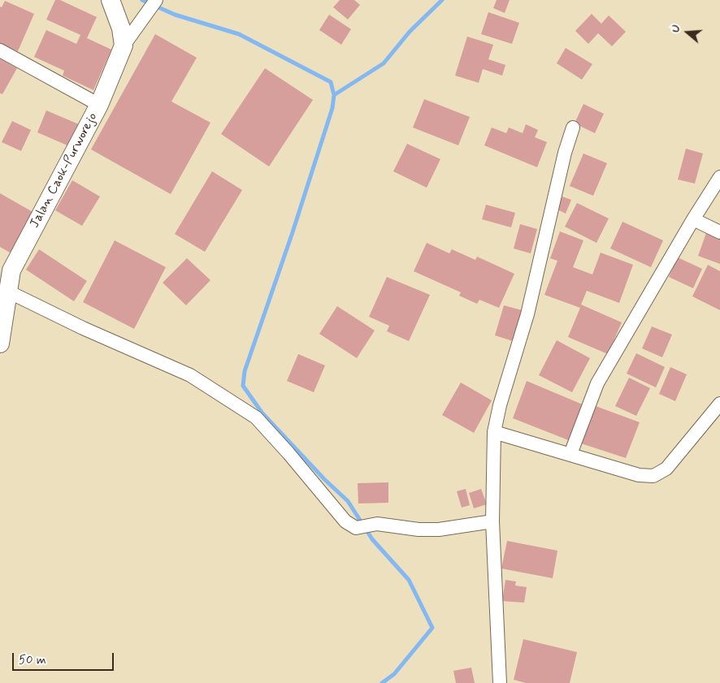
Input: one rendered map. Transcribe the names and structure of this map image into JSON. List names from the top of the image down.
{
  "streets": {
    "street": ["Jalan Caok-Purworejo"]
  },
  "scale_bar": "50 m",
  "north": "left"
}
